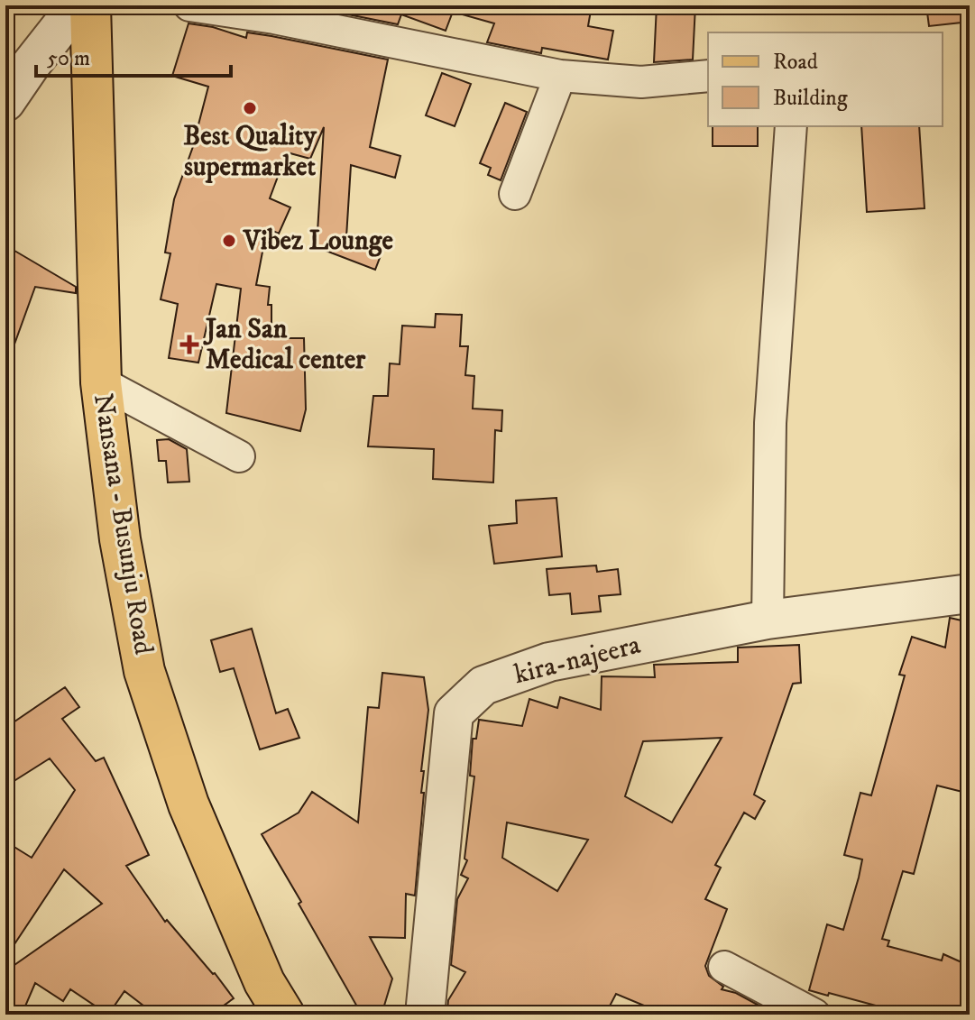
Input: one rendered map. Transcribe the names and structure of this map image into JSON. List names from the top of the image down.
{
  "streets": {
    "main road": ["Nansana - Busunju Road"],
    "street": ["kira-najeera"]
  },
  "places": {
    "other": ["Best Quality supermarket", "Vibez Lounge"],
    "health": ["Jan San Medical center"]
  },
  "legend": ["Road", "Building"],
  "scale_bar": "50 m"
}
